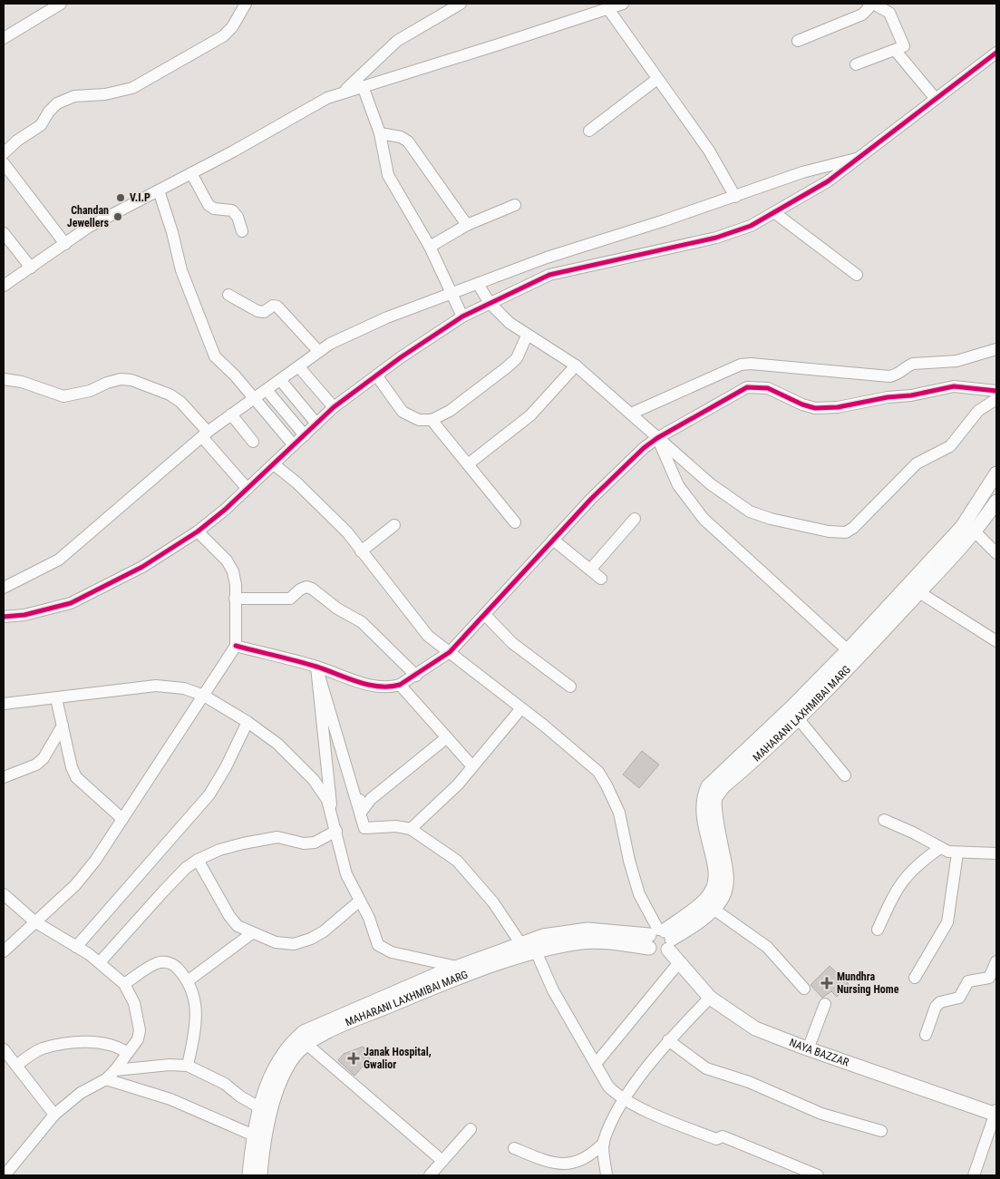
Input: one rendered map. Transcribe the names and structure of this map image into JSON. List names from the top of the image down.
{
  "streets": {
    "main road": ["MAHARANI LAXHMIBAI MARG", "NAYA BAZZAR"]
  },
  "crossings": [
    ["MAHARANI LAXHMIBAI MARG", "NAYA BAZZAR"]
  ],
  "places": {
    "other": ["V.I.P", "Chandan Jewellers"],
    "health": ["Mundhra Nursing Home", "Janak Hospital, Gwalior"]
  }
}
